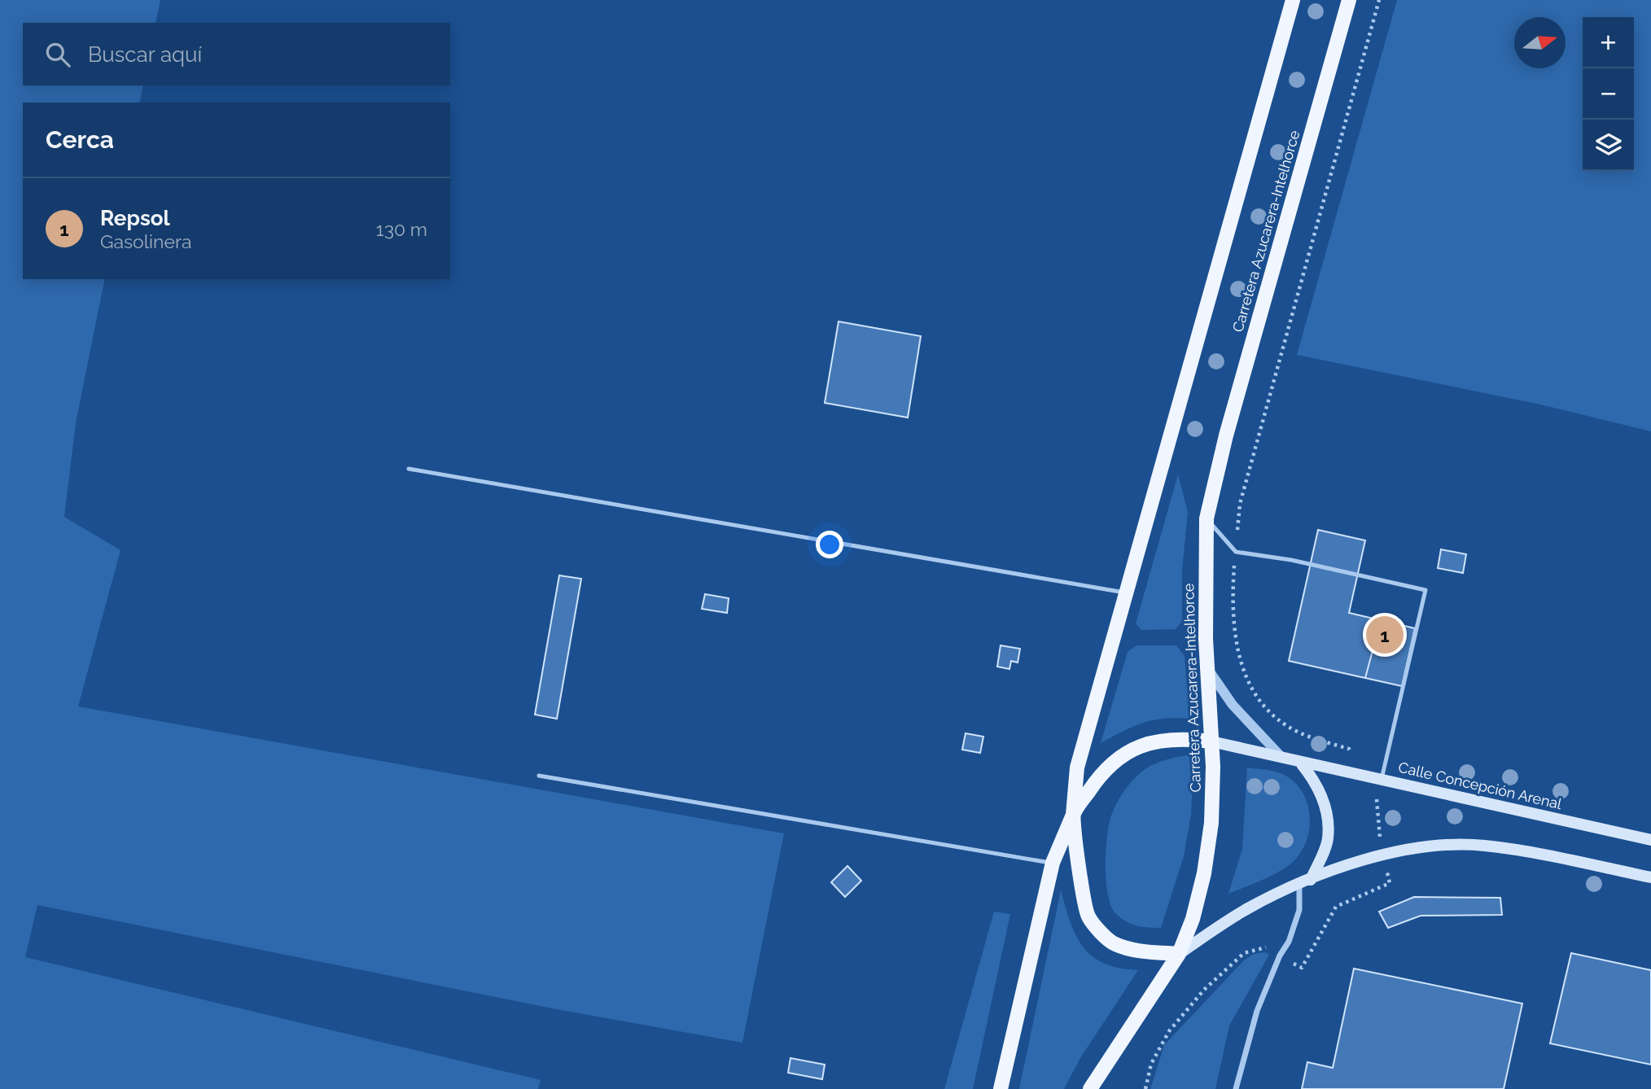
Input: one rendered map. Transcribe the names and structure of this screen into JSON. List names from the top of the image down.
{
  "streets": {
    "main road": ["Carretera Azucarera-Intelhorce", "Calle Concepción Arenal"]
  },
  "crossings": [
    ["Carretera Azucarera-Intelhorce", "Calle Concepción Arenal"]
  ],
  "north": "right",
  "page": {
    "map_buttons": ["+", "−"],
    "search": "Buscar aquí",
    "heading": "Cerca",
    "list": [
      {
        "mark": "1",
        "name": "Repsol",
        "note": "Gasolinera",
        "value": "130 m"
      }
    ],
    "pins": "1"
  }
}
